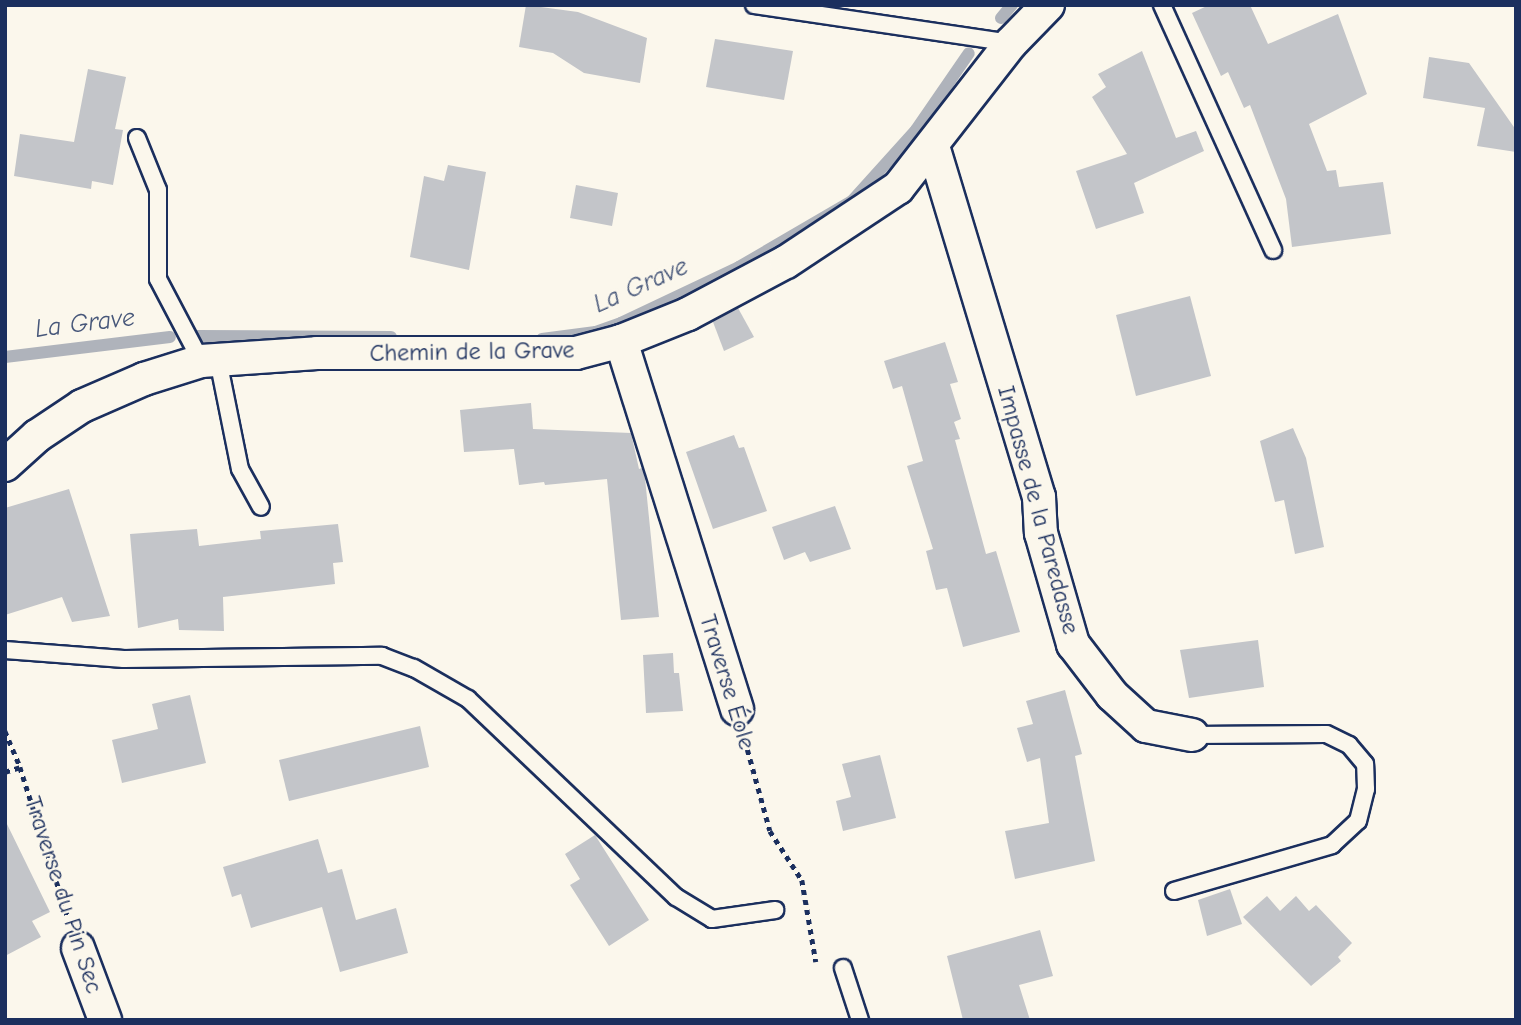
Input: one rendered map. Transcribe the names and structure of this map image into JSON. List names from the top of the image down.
{
  "streets": {
    "street": [
      "Chemin de la Grave",
      "Impasse de la Paredasse",
      "Traverse Éole",
      "Traverse du Pin Sec"
    ]
  },
  "crossings": [
    ["Chemin de la Grave", "Impasse de la Paredasse"],
    ["Chemin de la Grave", "Traverse Éole"]
  ],
  "water": ["La Grave"]
}
